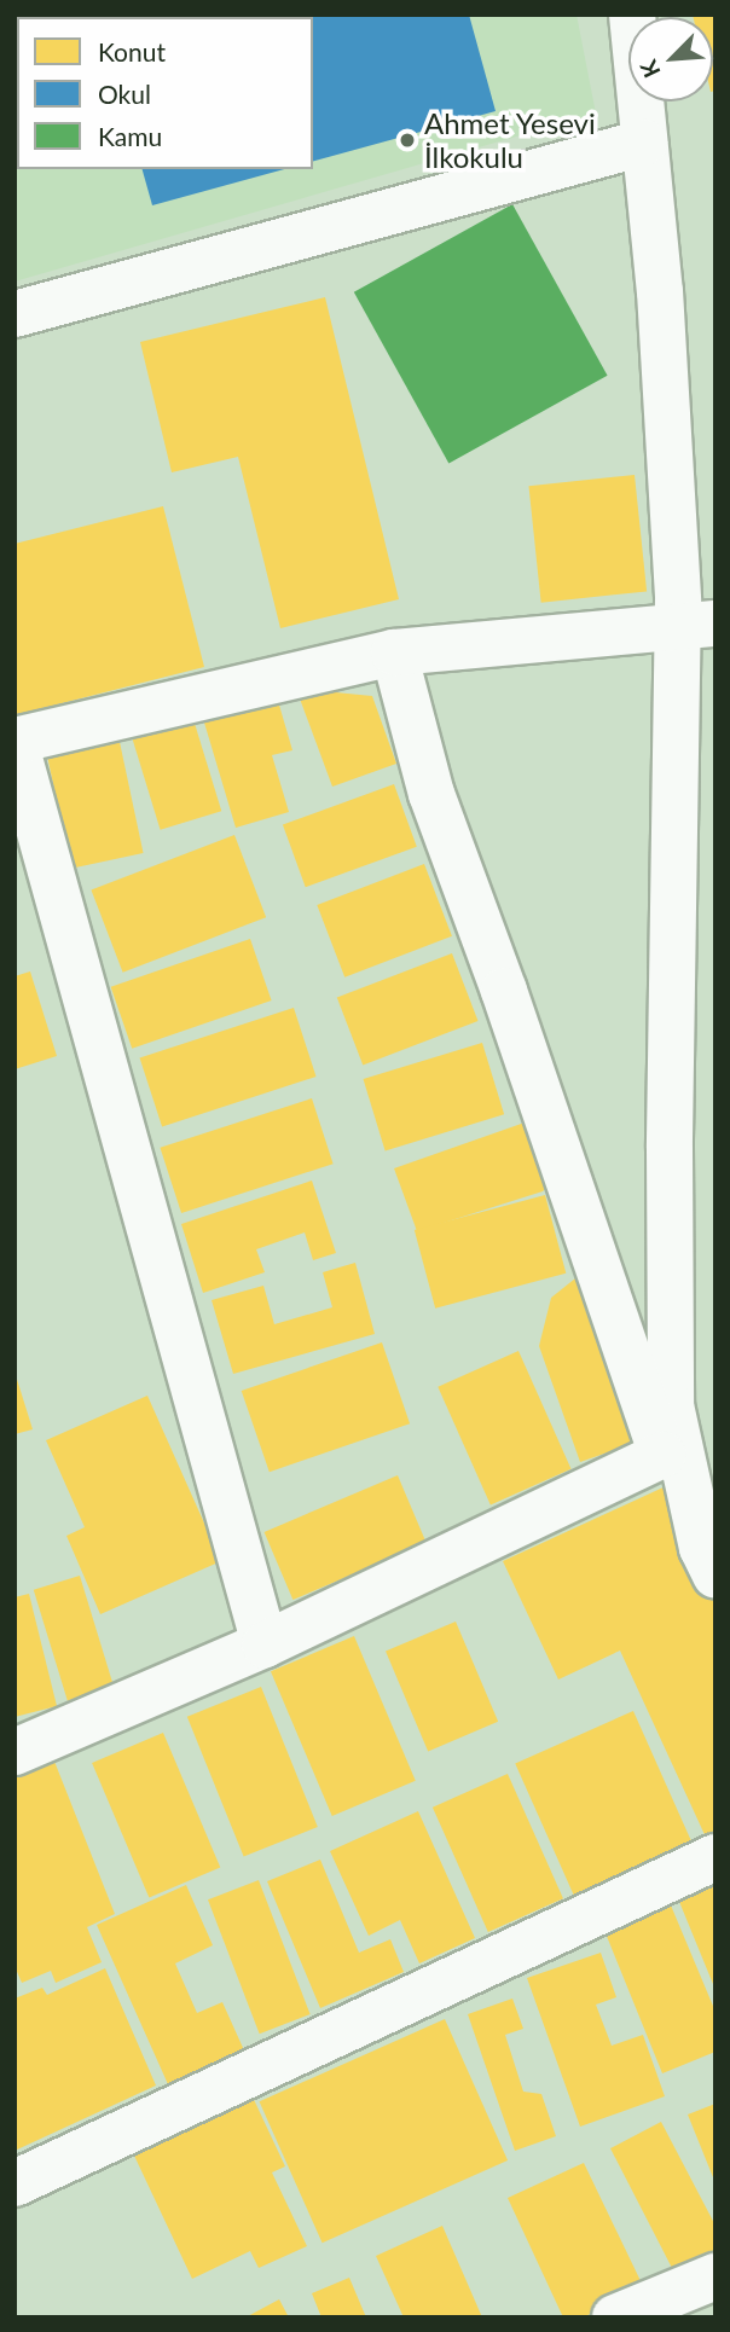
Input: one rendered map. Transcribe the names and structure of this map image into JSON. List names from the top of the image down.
{
  "places": ["Ahmet Yesevi İlkokulu"],
  "legend": ["Konut", "Okul", "Kamu"],
  "north": "bottom left"
}
